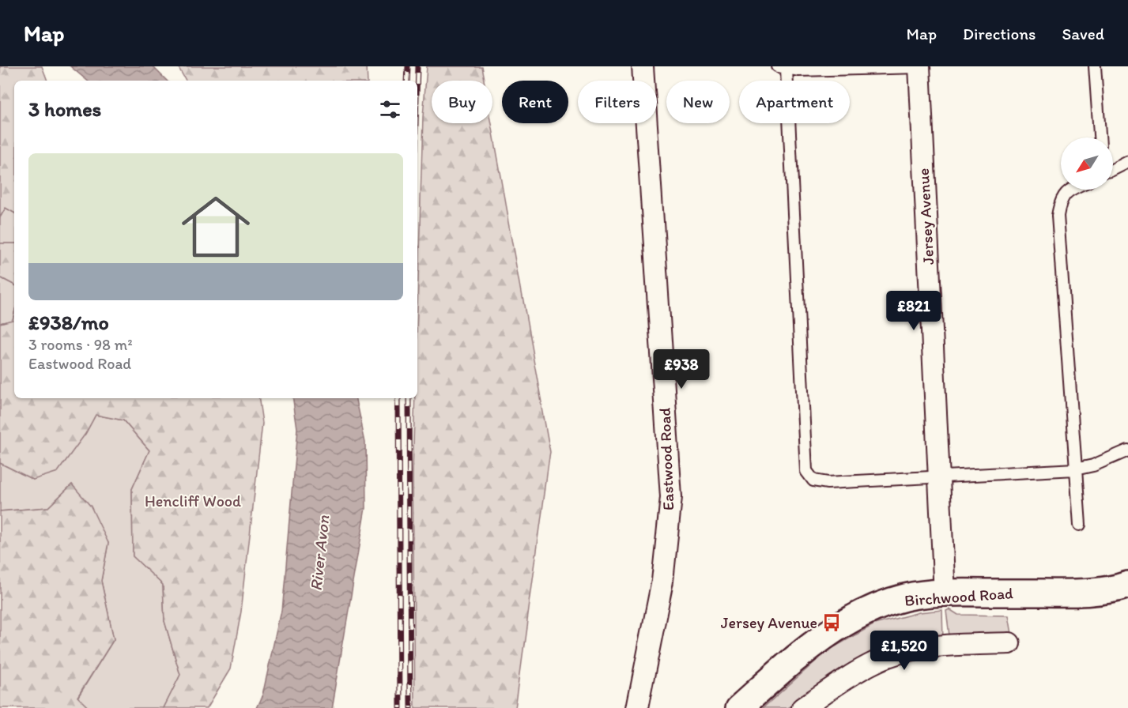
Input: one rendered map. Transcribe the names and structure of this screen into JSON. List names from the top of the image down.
{
  "streets": {
    "street": ["Jersey Avenue", "Eastwood Road", "Birchwood Road"]
  },
  "crossings": [
    ["Jersey Avenue", "Birchwood Road"]
  ],
  "water": ["River Avon"],
  "parks": ["Hencliff Wood"],
  "places": {
    "bus stop": ["Jersey Avenue"]
  },
  "north": "bottom left",
  "page": {
    "header": "Map",
    "nav": ["Map", "Directions", "Saved"],
    "chip": [
      "Buy",
      "Rent",
      "Filters",
      "New",
      "Apartment"
    ],
    "heading": "3 homes",
    "list": [
      {
        "name": "£938/mo",
        "note": "3 rooms · 98 m² · Eastwood Road"
      }
    ],
    "price": ["£821", "£938", "£1,520"]
  }
}
